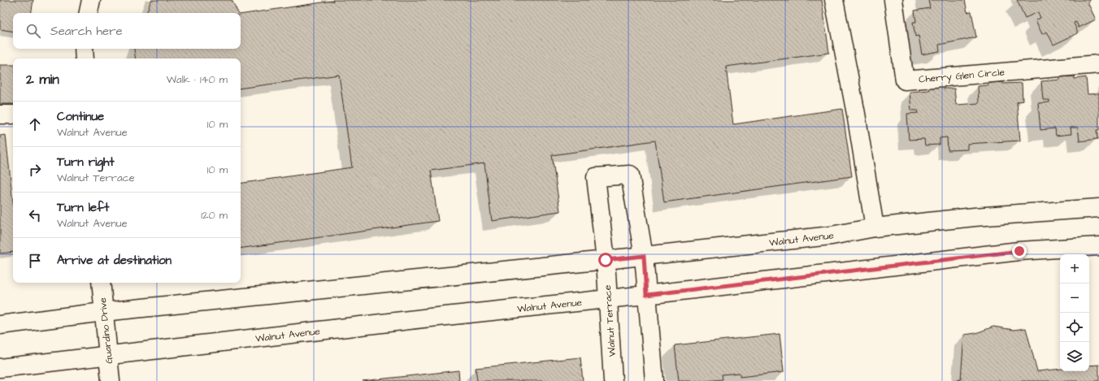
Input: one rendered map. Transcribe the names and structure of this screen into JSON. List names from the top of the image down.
{
  "streets": {
    "main road": [
      "Cherry Glen Circle",
      "Walnut Avenue",
      "Walnut Terrace",
      "Guardino Drive"
    ]
  },
  "crossings": [
    ["Walnut Avenue", "Walnut Terrace"],
    ["Walnut Avenue", "Guardino Drive"]
  ],
  "page": {
    "search": "Search here",
    "heading": ["2 min", "Walk · 140 m"],
    "list": [
      ["Continue", "Walnut Avenue", "10 m"],
      ["Turn right", "Walnut Terrace", "10 m"],
      ["Turn left", "Walnut Avenue", "120 m"],
      "Arrive at destination"
    ],
    "map_buttons": ["+", "−"]
  }
}
